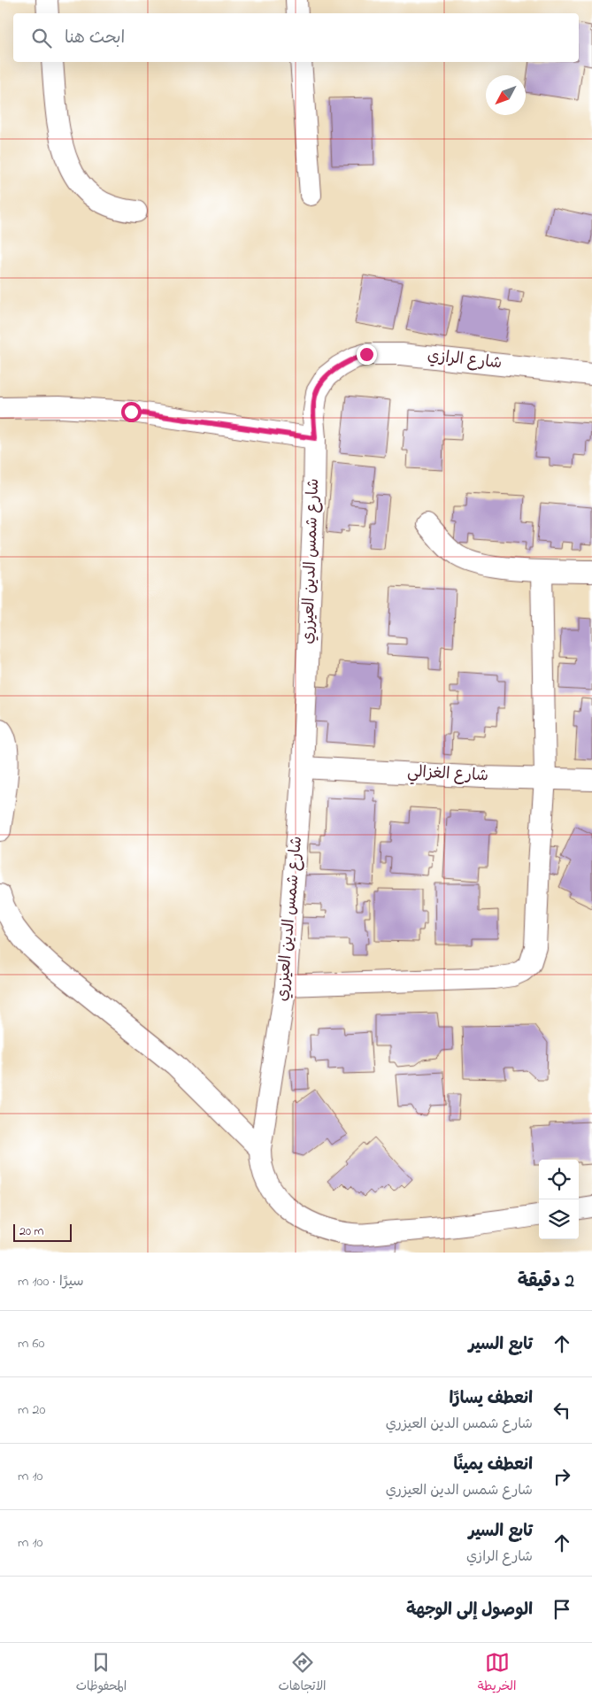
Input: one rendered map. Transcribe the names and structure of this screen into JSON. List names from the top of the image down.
{
  "streets": {
    "street": ["شارع الرازي", "شارع شمس الدين العيزري", "شارع الغزالي"]
  },
  "crossings": [
    ["شارع الرازي", "شارع شمس الدين العيزري"],
    ["شارع شمس الدين العيزري", "شارع الغزالي"]
  ],
  "scale_bar": "20 m",
  "north": "bottom left",
  "page": {
    "search": "ابحث هنا",
    "scale": "20 m",
    "heading": ["2 دقيقة", "سيرًا · 100 m"],
    "list": [
      ["تابع السير", "60 m"],
      ["انعطف يسارًا", "شارع شمس الدين العيزري", "20 m"],
      ["انعطف يمينًا", "شارع شمس الدين العيزري", "10 m"],
      ["تابع السير", "شارع الرازي", "10 m"],
      "الوصول إلى الوجهة"
    ],
    "nav": ["الخريطة", "الاتجاهات", "المحفوظات"]
  }
}
